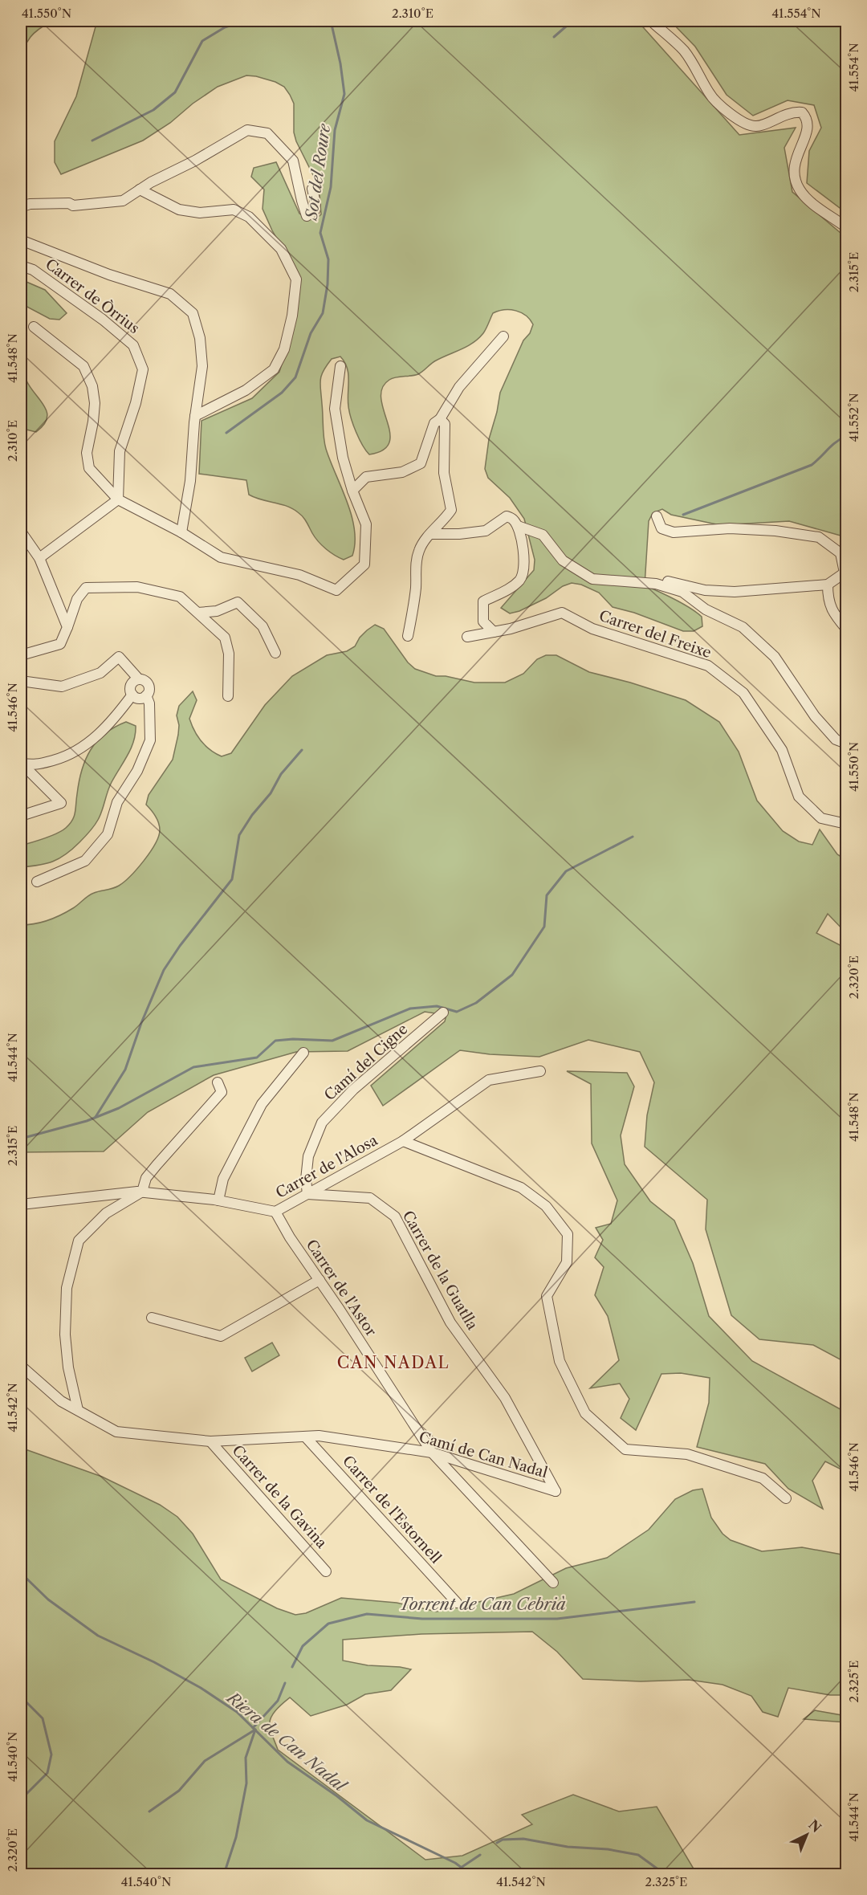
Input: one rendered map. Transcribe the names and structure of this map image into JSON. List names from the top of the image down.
{
  "streets": {
    "street": [
      "Carrer de Òrrius",
      "Carrer del Freixe",
      "Camí del Cigne",
      "Carrer de l'Alosa",
      "Carrer de la Guatlla",
      "Carrer de l'Astor",
      "Camí de Can Nadal",
      "Carrer de la Gavina",
      "Carrer de l'Estornell"
    ]
  },
  "crossings": [
    ["Camí del Cigne", "Carrer de l'Alosa"],
    ["Camí del Cigne", "Carrer de la Guatlla"],
    ["Carrer de l'Alosa", "Carrer de la Guatlla"],
    ["Carrer de l'Alosa", "Carrer de l'Astor"],
    ["Carrer de la Guatlla", "Camí de Can Nadal"],
    ["Carrer de l'Astor", "Camí de Can Nadal"],
    ["Camí de Can Nadal", "Carrer de la Gavina"],
    ["Camí de Can Nadal", "Carrer de l'Estornell"]
  ],
  "districts": ["CAN NADAL"],
  "water": ["Sot del Roure", "Torrent de Can Cebrià", "Riera de Can Nadal"],
  "north": "top right",
  "coordinates": [
    "41.550°N",
    "2.310°E",
    "41.554°N",
    "2.315°E",
    "41.548°N",
    "41.552°N",
    "41.546°N",
    "2.320°E",
    "41.544°N",
    "41.542°N",
    "2.325°E",
    "41.540°N"
  ]
}
